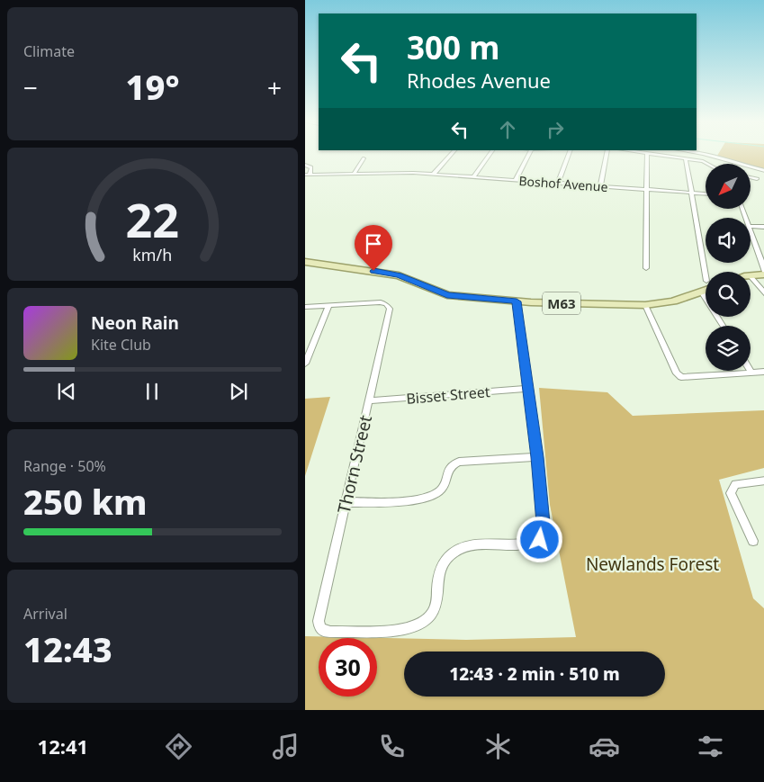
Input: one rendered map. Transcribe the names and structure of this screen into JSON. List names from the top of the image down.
{
  "streets": {
    "main road": ["M63"],
    "street": ["Boshof Avenue", "Bisset Street", "Thorn Street"]
  },
  "crossings": [
    ["Bisset Street", "Thorn Street"]
  ],
  "parks": ["Newlands Forest"],
  "north": "bottom left",
  "page": {
    "tile": [
      "Climate",
      ["Range · 50%", "250 km"],
      ["Arrival", "12:43"]
    ],
    "turn": ["300 m", "Rhodes Avenue"],
    "heat": ["−", "19°", "+"],
    "song": ["Neon Rain", "Kite Club"],
    "limit": "30",
    "trip": "12:43 · 2 min · 510 m",
    "tabs": "12:41",
    "gauge": ["22", "km/h"]
  }
}
